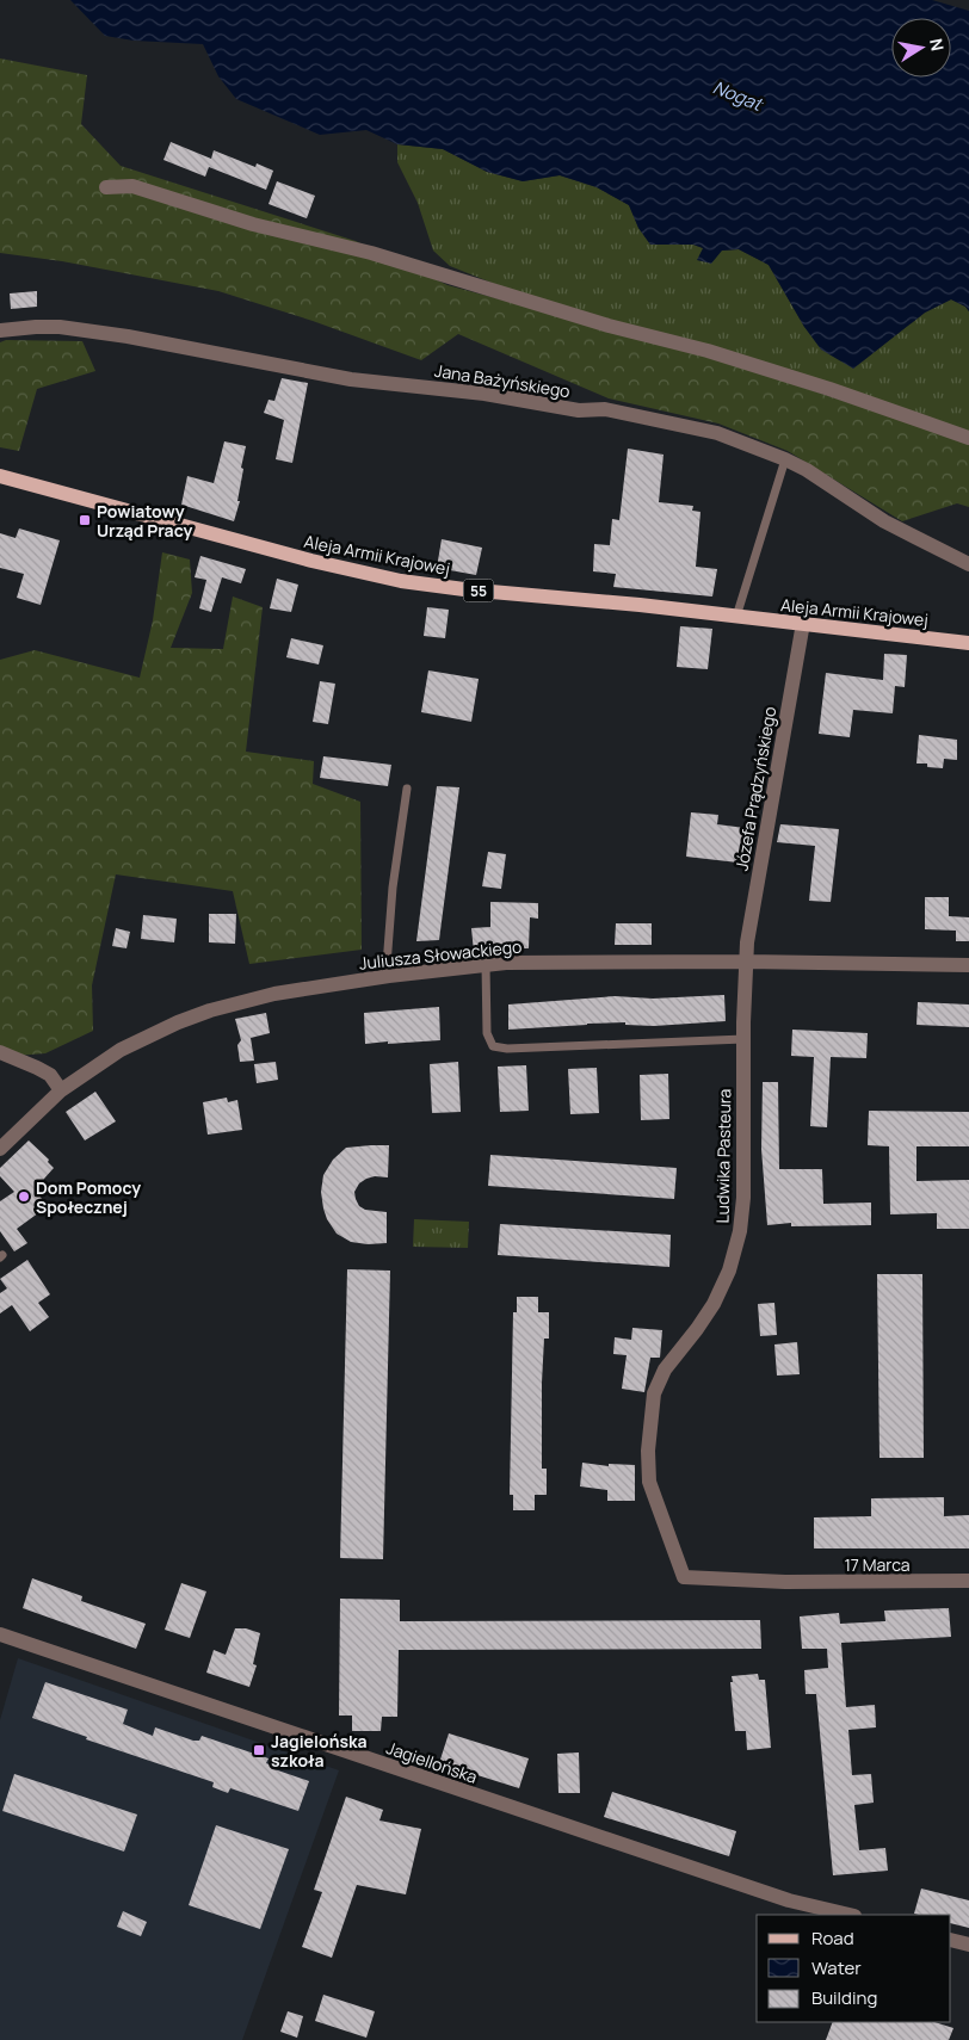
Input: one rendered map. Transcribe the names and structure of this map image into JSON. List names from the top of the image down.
{
  "streets": {
    "main road": ["Aleja Armii Krajowej", "55"],
    "street": [
      "Jana Bażyńskiego",
      "Józefa Prądzyńskiego",
      "Juliusza Słowackiego",
      "Ludwika Pasteura",
      "17 Marca",
      "Jagiellońska"
    ]
  },
  "crossings": [
    ["Aleja Armii Krajowej", "Józefa Prądzyńskiego"],
    ["Józefa Prądzyńskiego", "Juliusza Słowackiego"],
    ["Józefa Prądzyńskiego", "Ludwika Pasteura"],
    ["Juliusza Słowackiego", "Ludwika Pasteura"],
    ["Ludwika Pasteura", "17 Marca"]
  ],
  "water": ["Nogat"],
  "places": {
    "transit": ["Powiatowy Urząd Pracy", "Jagielońska szkoła"],
    "other": ["Dom Pomocy Społecznej"]
  },
  "legend": ["Road", "Water", "Building"],
  "north": "right"
}
